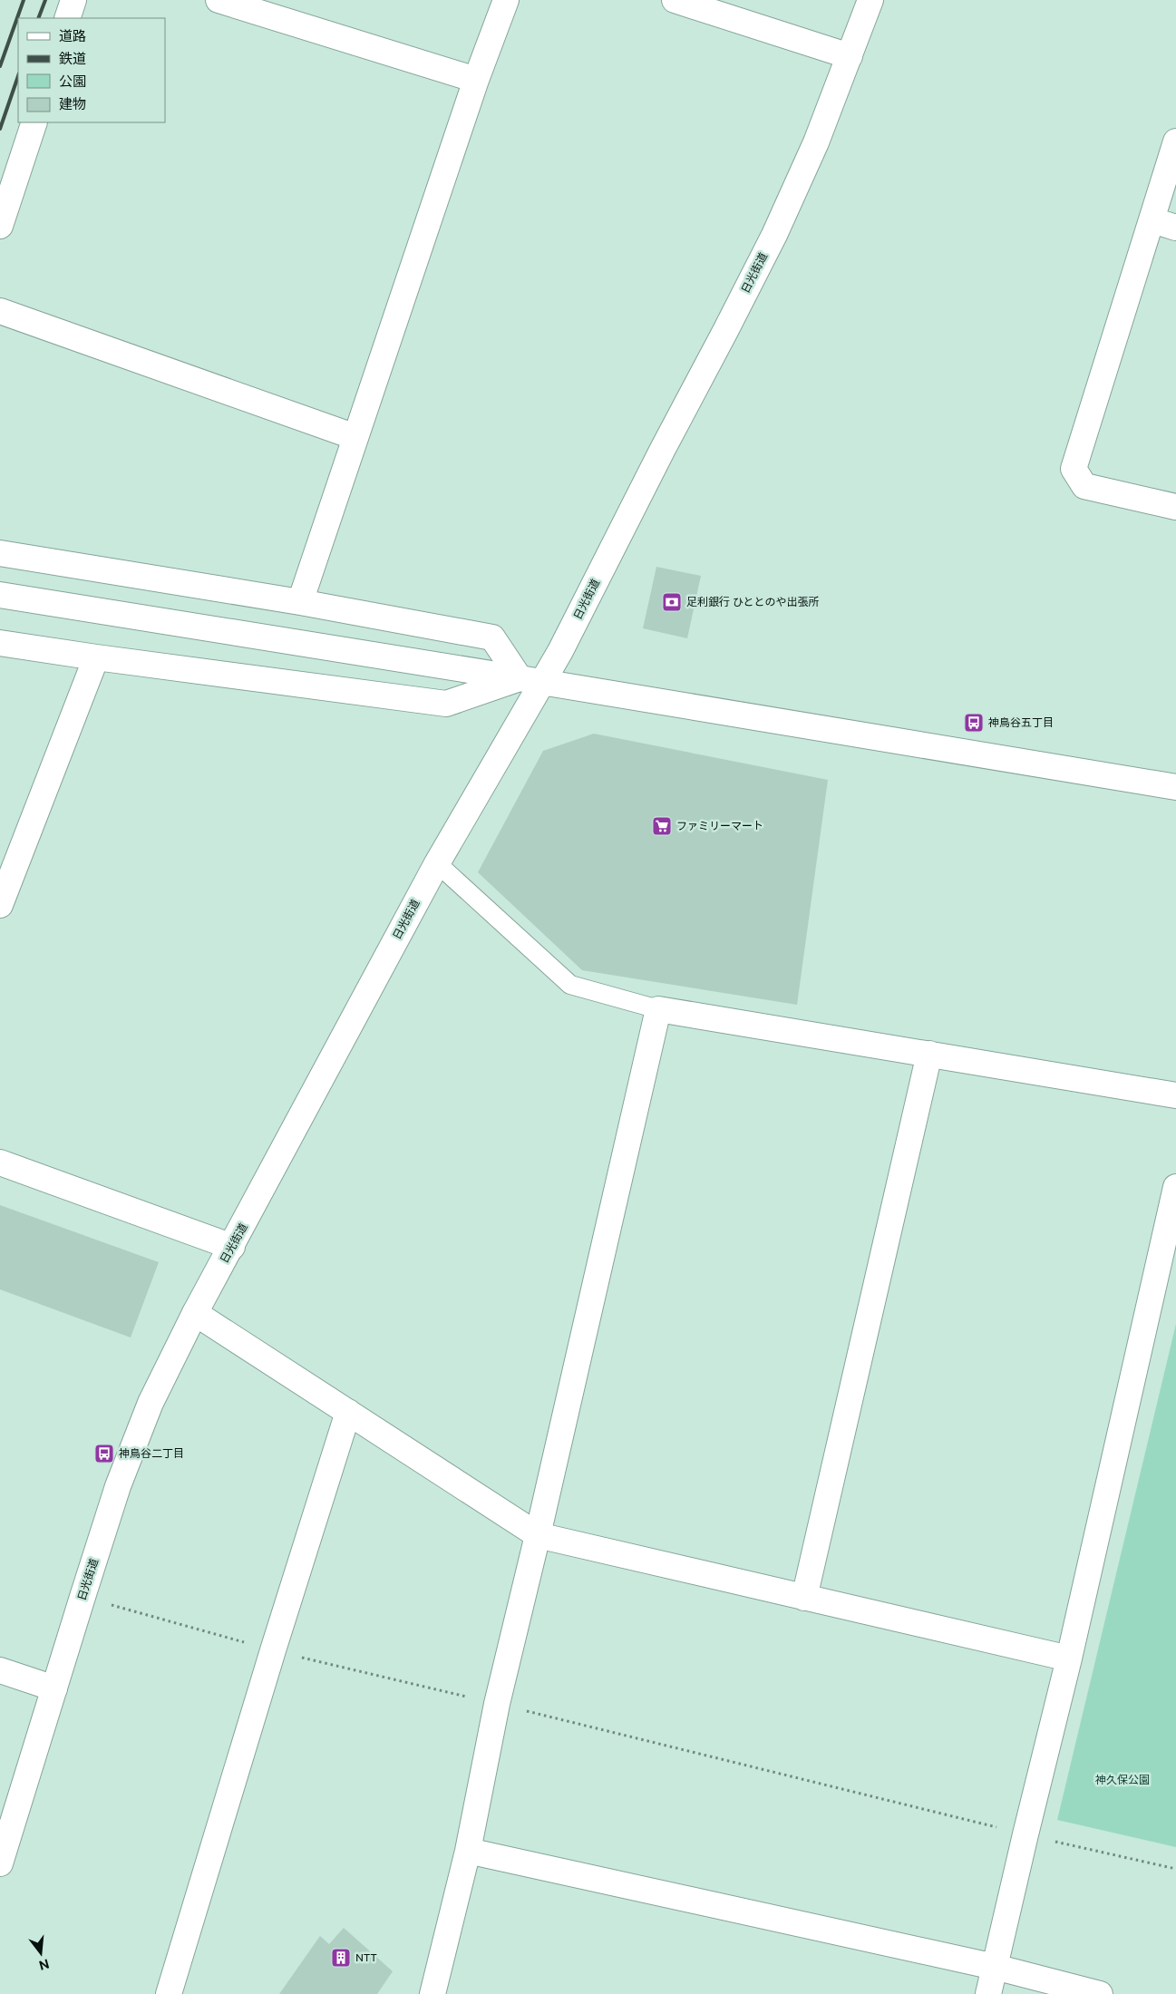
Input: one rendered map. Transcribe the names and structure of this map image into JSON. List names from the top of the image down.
{
  "streets": {
    "street": ["日光街道"]
  },
  "parks": ["神久保公園"],
  "places": {
    "bank": ["足利銀行 ひととのや出張所"],
    "bus stop": ["神鳥谷五丁目", "神鳥谷二丁目"],
    "supermarket": ["ファミリーマート"],
    "building": ["NTT"]
  },
  "legend": [
    "道路",
    "鉄道",
    "公園",
    "建物"
  ],
  "north": "bottom"
}
